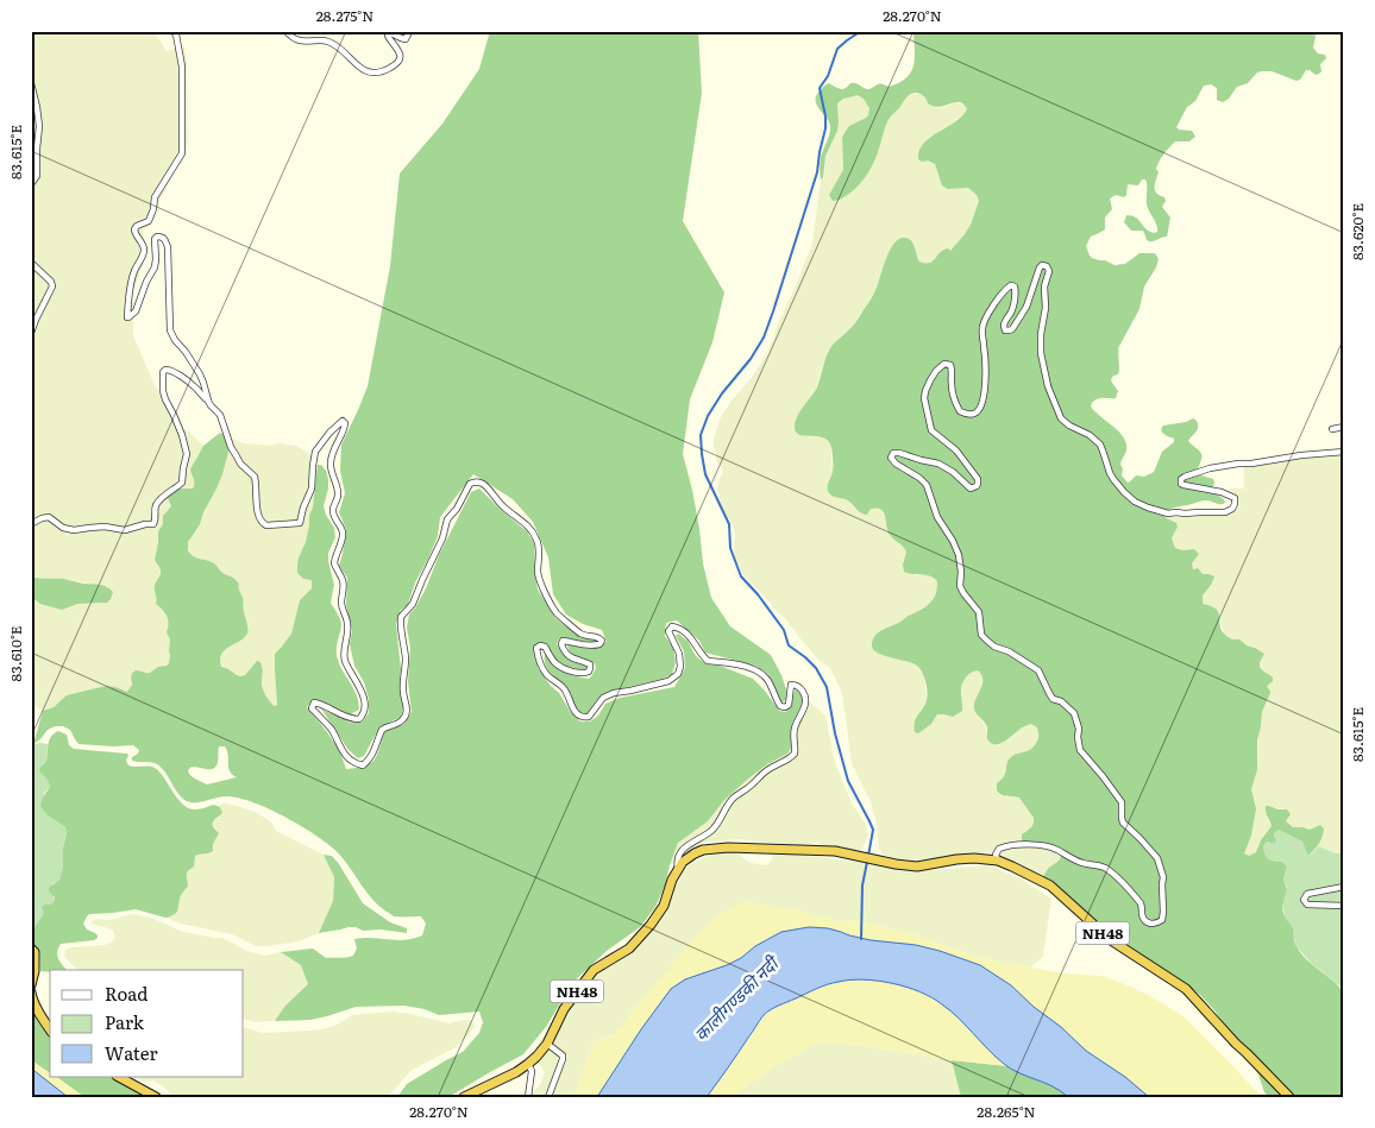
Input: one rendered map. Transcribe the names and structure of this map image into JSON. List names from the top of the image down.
{
  "streets": {
    "highway": ["NH48"]
  },
  "water": ["कालीगण्डकी नदी"],
  "legend": ["Road", "Park", "Water"],
  "coordinates": [
    "28.275°N",
    "28.270°N",
    "83.615°E",
    "83.620°E",
    "83.610°E",
    "28.265°N"
  ]
}
